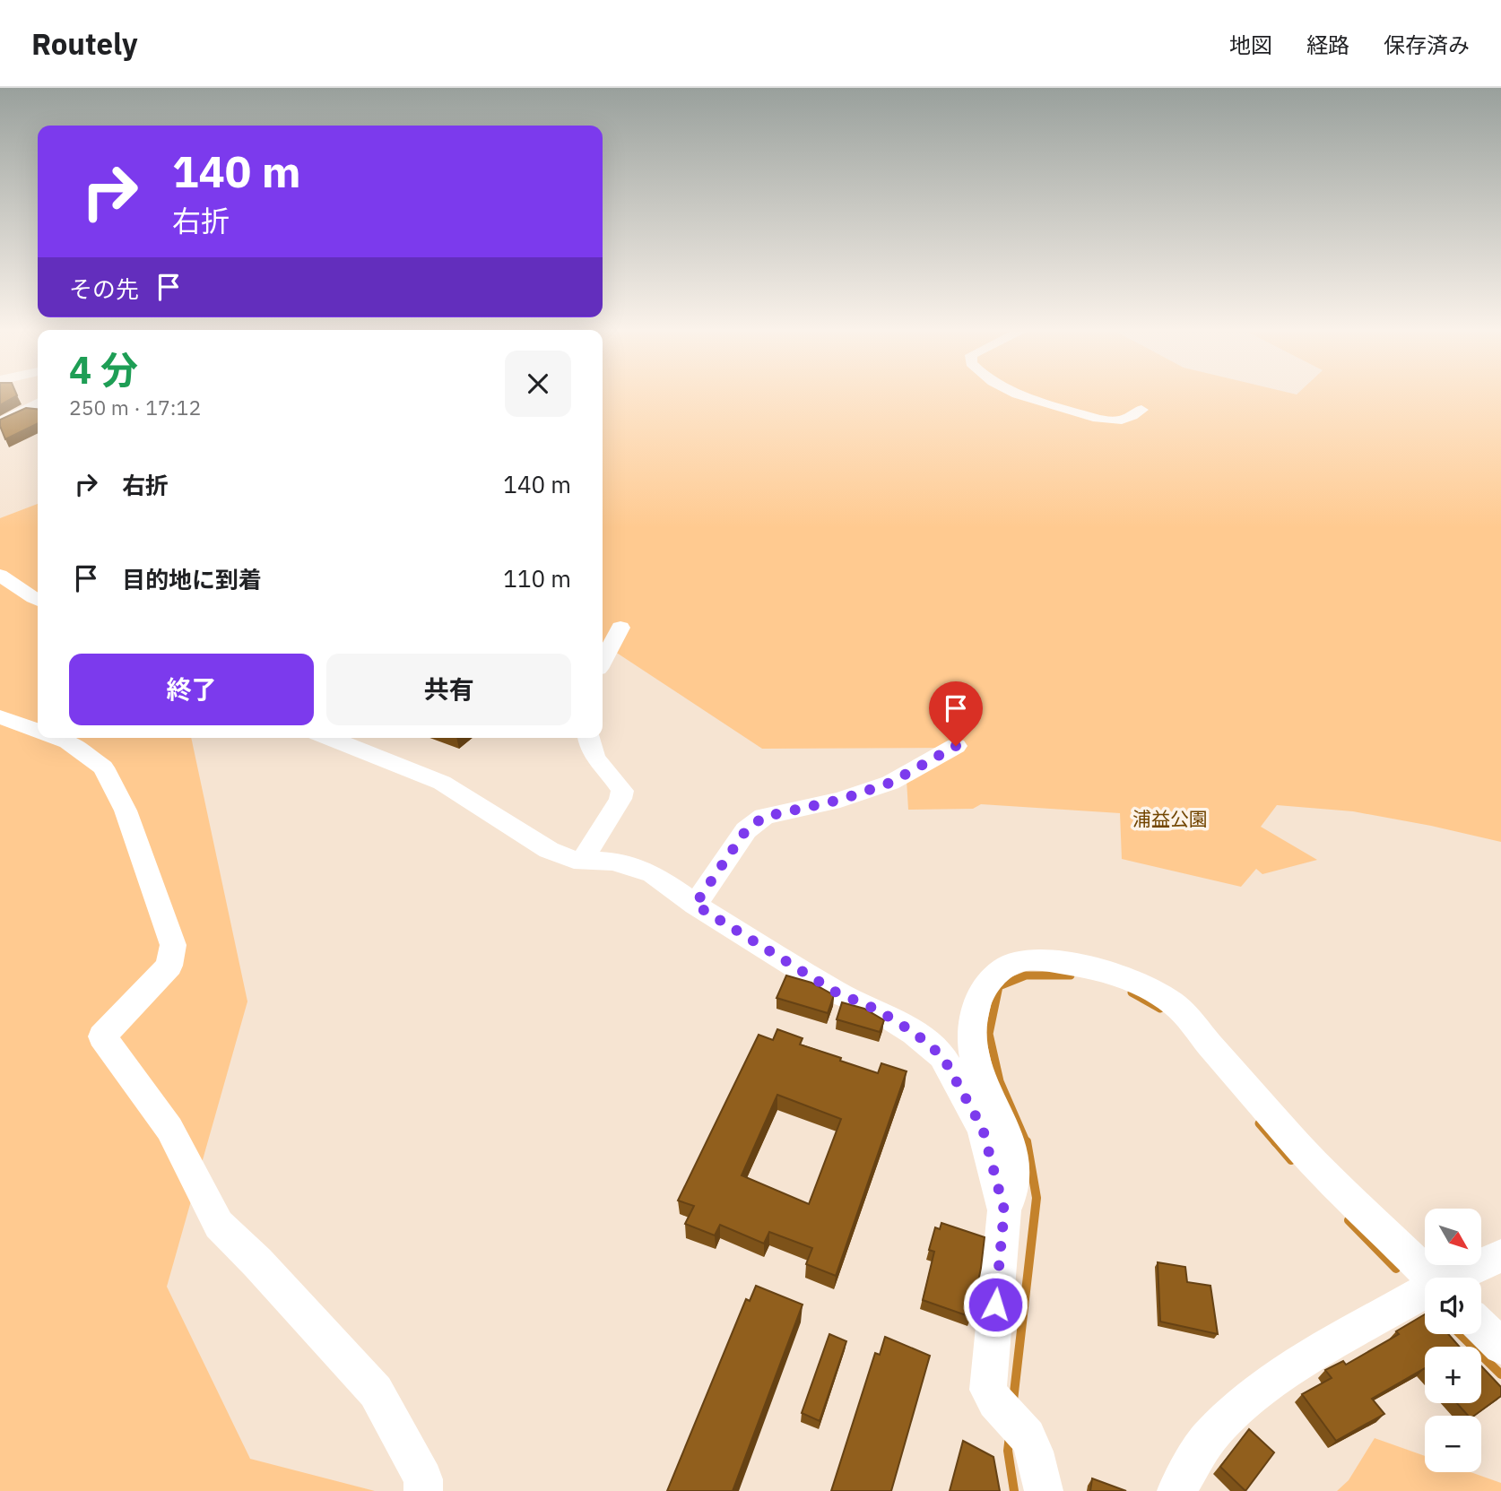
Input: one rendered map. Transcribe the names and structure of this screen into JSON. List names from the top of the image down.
{
  "parks": ["浦益公園"],
  "north": "bottom right",
  "page": {
    "header": "Routely",
    "nav": ["地図", "経路", "保存済み"],
    "turn": ["140 m", "右折"],
    "then": "その先",
    "heading": ["4 分", "250 m · 17:12"],
    "list": [
      {
        "name": "右折",
        "value": "140 m"
      },
      {
        "name": "目的地に到着",
        "value": "110 m"
      }
    ],
    "buttons": ["終了", "共有"],
    "map_buttons": ["+", "−"]
  }
}
